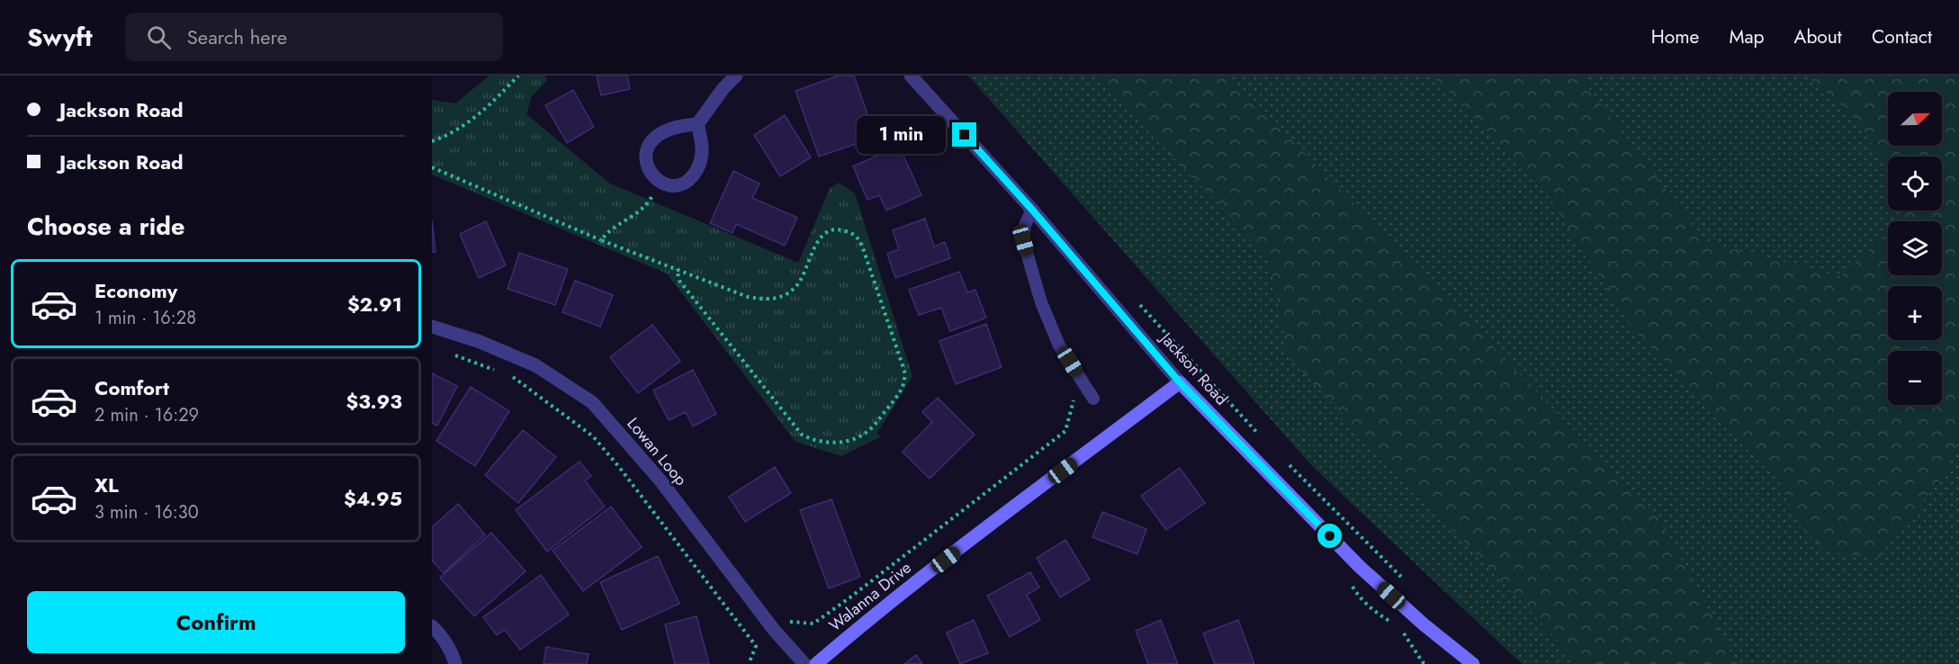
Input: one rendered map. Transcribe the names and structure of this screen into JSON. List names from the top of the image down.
{
  "streets": {
    "street": ["Jackson Road", "Lowan Loop", "Walanna Drive"]
  },
  "crossings": [
    ["Jackson Road", "Walanna Drive"]
  ],
  "north": "right",
  "page": {
    "header": "Swyft",
    "search": "Search here",
    "nav": [
      "Home",
      "Map",
      "About",
      "Contact"
    ],
    "banner": ["Jackson Road", "Jackson Road"],
    "map_buttons": ["+", "−"],
    "bubble": "1 min",
    "heading": "Choose a ride",
    "list": [
      {
        "name": "Economy",
        "note": "1 min · 16:28",
        "value": "$2.91"
      },
      {
        "name": "Comfort",
        "note": "2 min · 16:29",
        "value": "$3.93"
      },
      {
        "name": "XL",
        "note": "3 min · 16:30",
        "value": "$4.95"
      }
    ],
    "buttons": "Confirm"
  }
}
